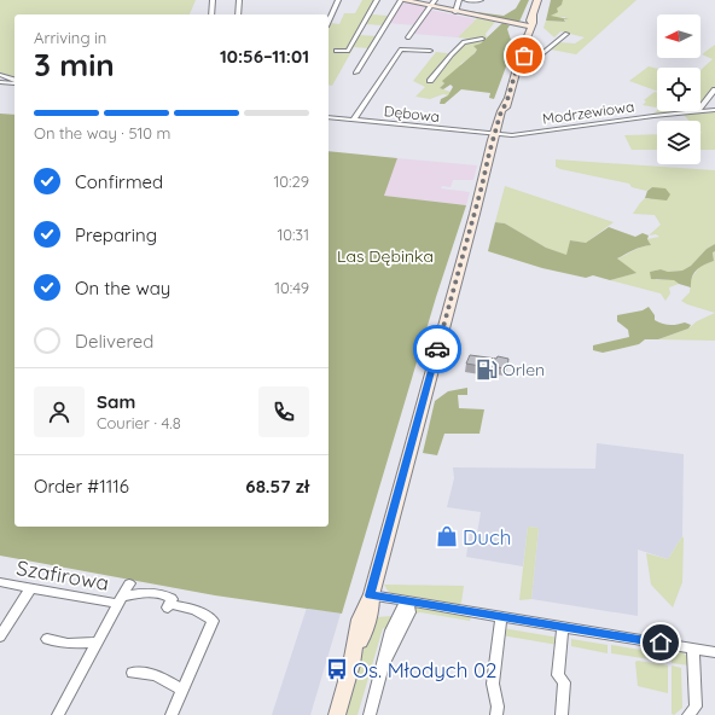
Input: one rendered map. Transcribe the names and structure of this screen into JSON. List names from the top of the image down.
{
  "streets": {
    "street": ["Modrzewiowa", "Dębowa", "Szafirowa"]
  },
  "crossings": [
    ["Modrzewiowa", "Dębowa"]
  ],
  "parks": ["Las Dębinka"],
  "places": {
    "fuel station": ["Orlen"],
    "shop": ["Duch"],
    "bus stop": ["Os. Młodych 02"]
  },
  "north": "left",
  "page": {
    "heading": ["3 min", "Arriving in", "10:56–11:01"],
    "panel": [
      "Sam",
      "Courier · 4.8",
      "Order #1116",
      "68.57 zł"
    ],
    "bar": "On the way · 510 m",
    "list": [
      ["Confirmed", "10:29"],
      ["Preparing", "10:31"],
      ["On the way", "10:49"],
      "Delivered"
    ]
  }
}
